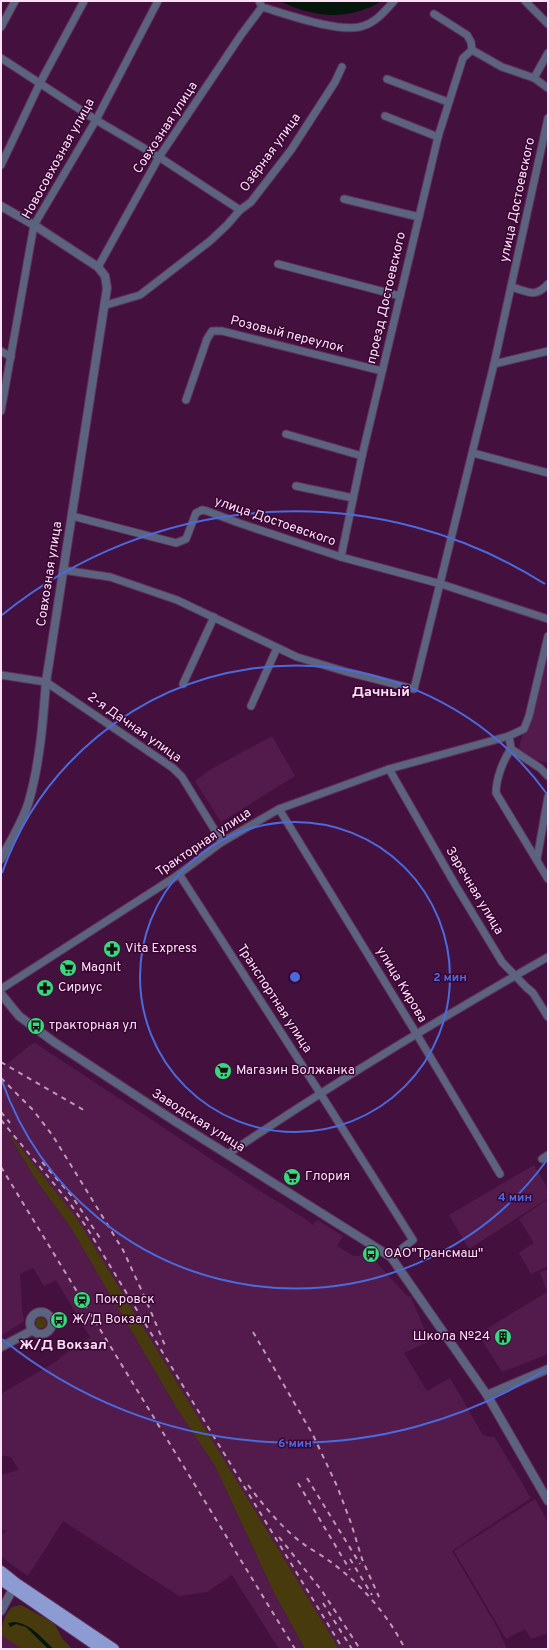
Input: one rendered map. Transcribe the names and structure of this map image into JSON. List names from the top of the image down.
{
  "streets": {
    "street": [
      "Совхозная улица",
      "Озёрная улица",
      "Новосовхозная улица",
      "улица Достоевского",
      "проезд Достоевского",
      "Розовый переулок",
      "2-я Дачная улица",
      "Тракторная улица",
      "Заречная улица",
      "улица Кирова",
      "Транспортная улица",
      "Заводская улица"
    ]
  },
  "crossings": [
    ["Совхозная улица", "Озёрная улица"],
    ["Совхозная улица", "улица Достоевского"],
    ["Совхозная улица", "2-я Дачная улица"],
    ["улица Достоевского", "проезд Достоевского"],
    ["проезд Достоевского", "Розовый переулок"],
    ["2-я Дачная улица", "Тракторная улица"],
    ["Тракторная улица", "Заречная улица"],
    ["Тракторная улица", "улица Кирова"],
    ["Тракторная улица", "Транспортная улица"],
    ["Транспортная улица", "Заводская улица"]
  ],
  "districts": ["Дачный", "Ж/Д Вокзал"],
  "places": {
    "pharmacy": ["Vita Express", "Сириус"],
    "supermarket": ["Magnit", "Магазин Волжанка", "Глория"],
    "bus stop": ["тракторная ул", "ОАО\"Трансмаш\"", "Ж/Д Вокзал"],
    "station": ["Покровск"],
    "building": ["Школа №24"]
  },
  "rings": ["2 мин", "4 мин", "6 мин"]
}
